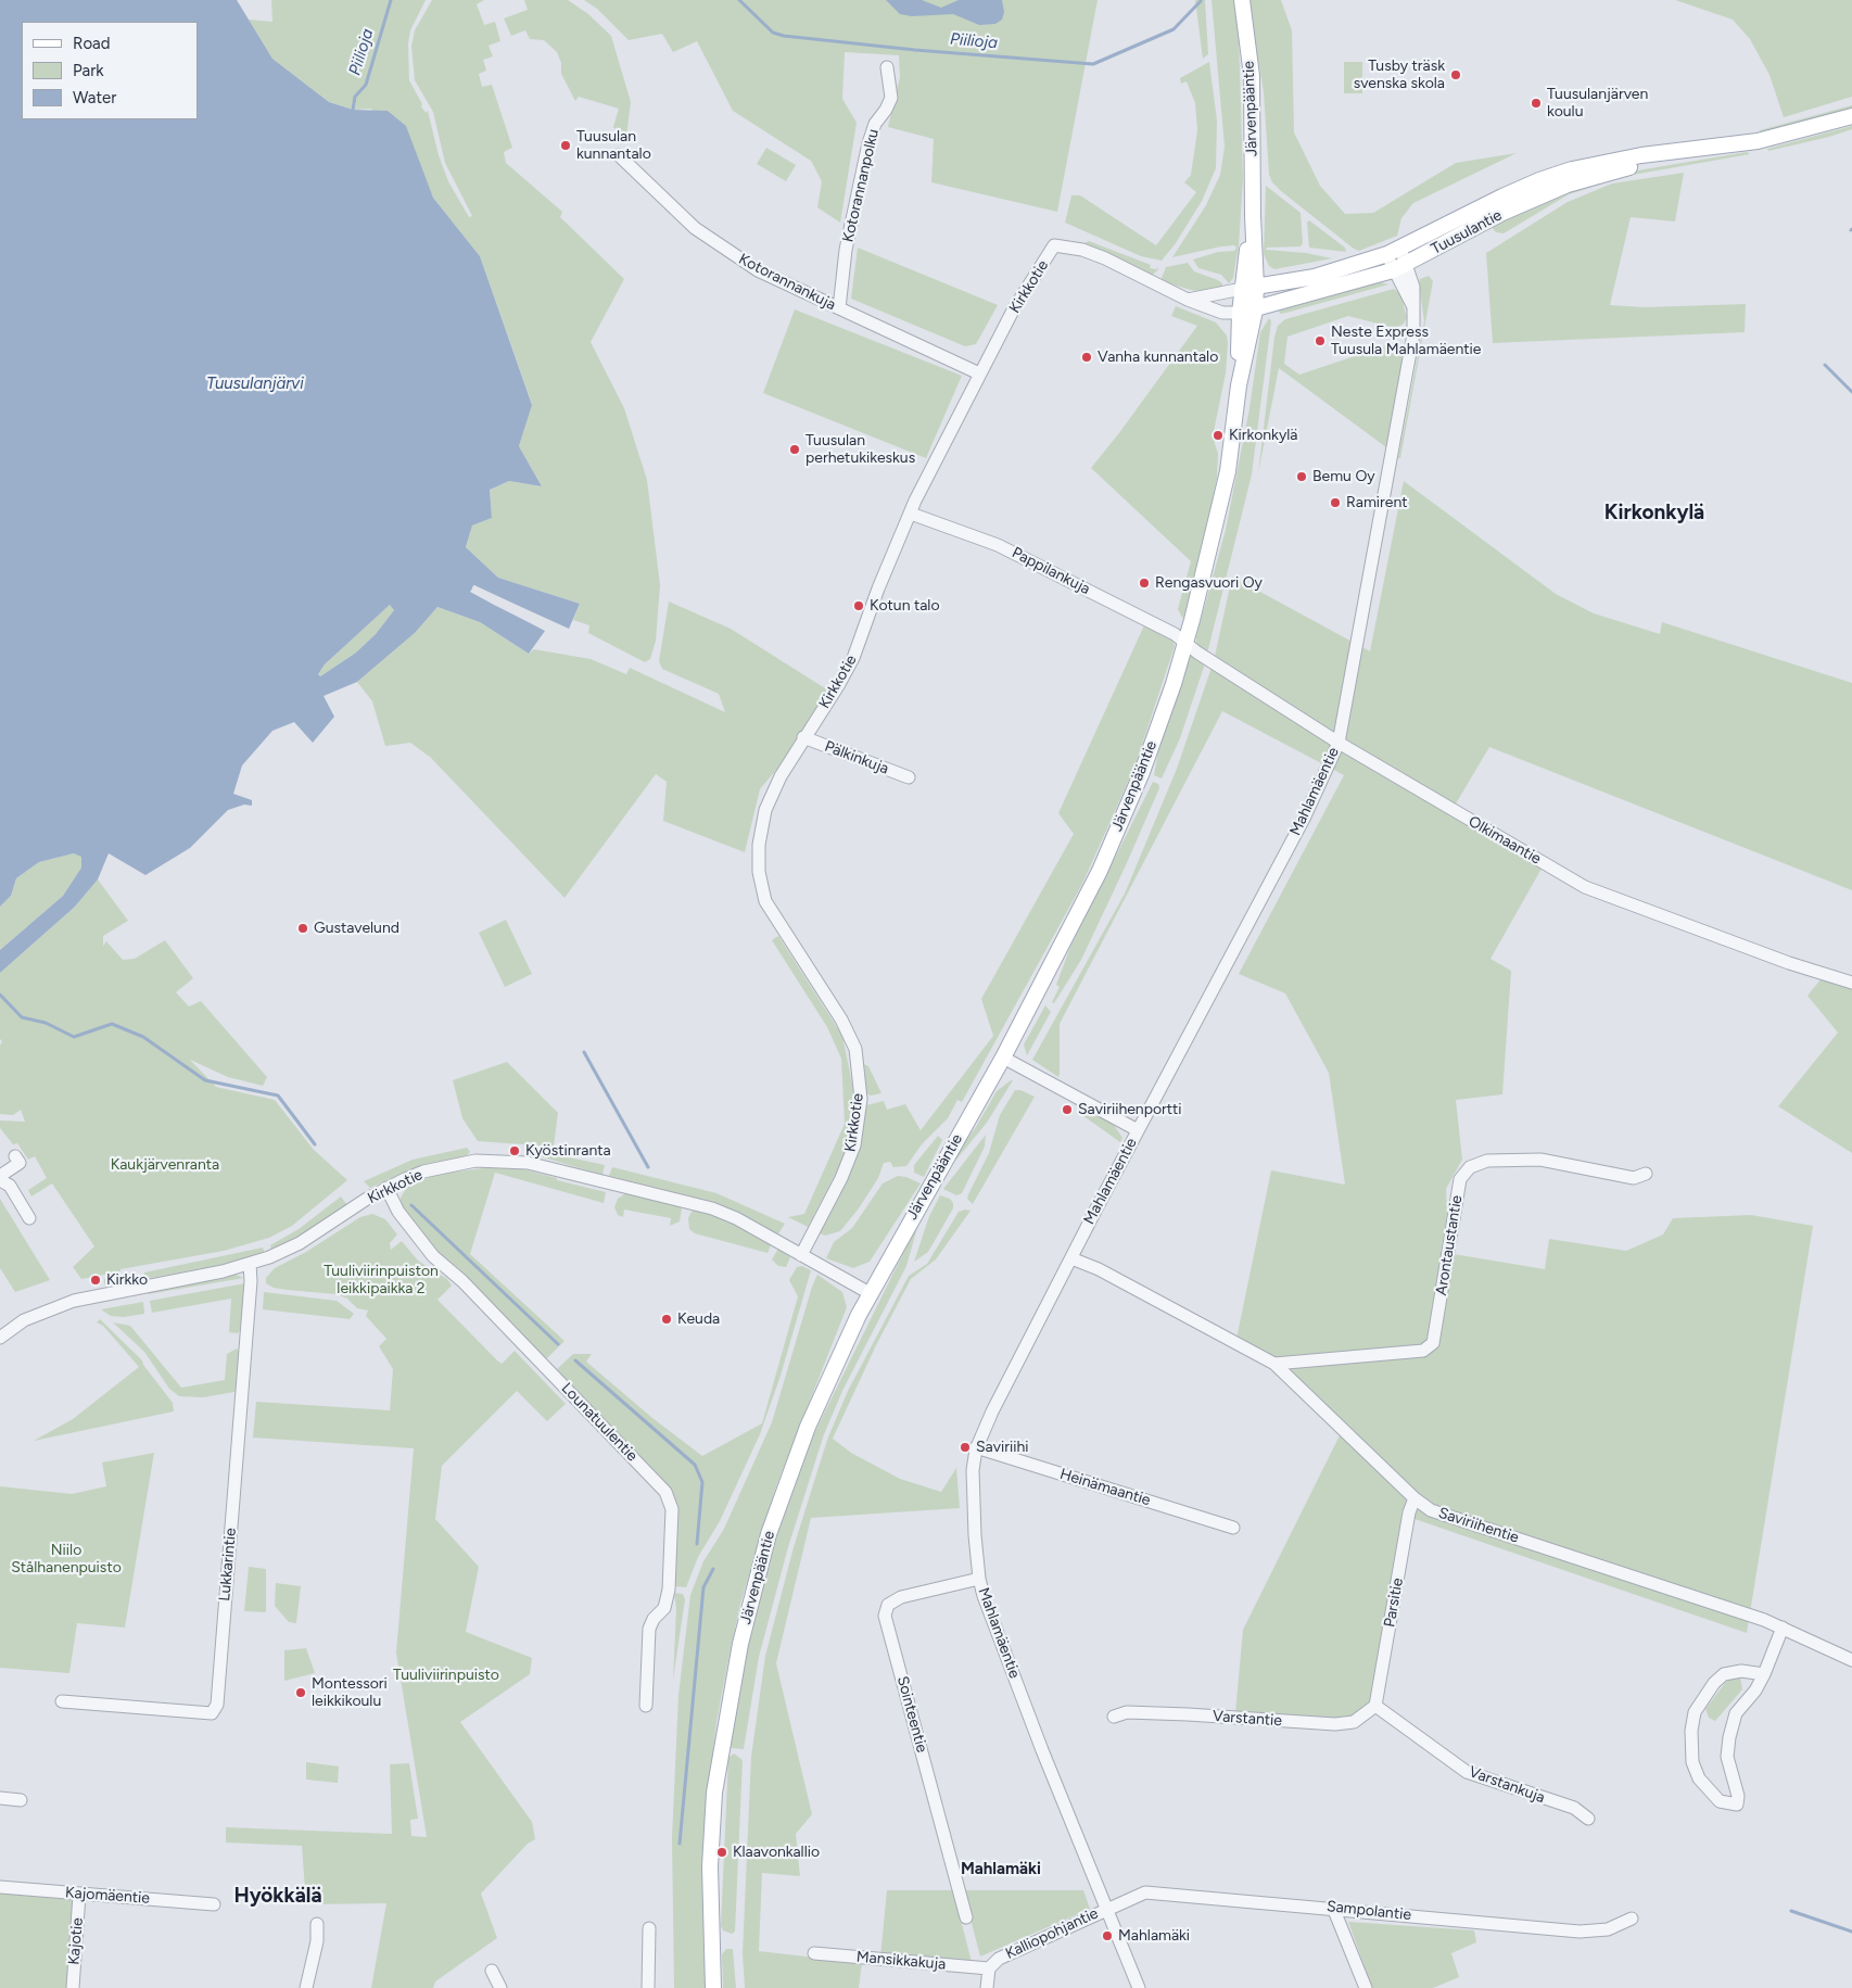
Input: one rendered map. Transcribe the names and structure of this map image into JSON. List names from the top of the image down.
{
  "streets": {
    "main road": ["Järvenpääntie", "Tuusulantie"],
    "street": [
      "Kotorannanpolku",
      "Kotorannankuja",
      "Kirkkotie",
      "Pappilankuja",
      "Pälkinkuja",
      "Mahlamäentie",
      "Olkimaantie",
      "Arontaustantie",
      "Lounatuulentie",
      "Heinämaantie",
      "Saviriihentie",
      "Lukkarintie",
      "Parsitie",
      "Sointeentie",
      "Varstantie",
      "Varstankuja",
      "Kajomäentie",
      "Sampolantie",
      "Kalliopohjantie",
      "Kajotie",
      "Mansikkakuja"
    ]
  },
  "crossings": [
    ["Järvenpääntie", "Tuusulantie"],
    ["Järvenpääntie", "Kirkkotie"],
    ["Järvenpääntie", "Pappilankuja"],
    ["Järvenpääntie", "Olkimaantie"],
    ["Kotorannanpolku", "Kotorannankuja"],
    ["Tuusulantie", "Kirkkotie"],
    ["Tuusulantie", "Mahlamäentie"],
    ["Kotorannankuja", "Kirkkotie"],
    ["Kirkkotie", "Pappilankuja"],
    ["Kirkkotie", "Pälkinkuja"],
    ["Kirkkotie", "Lounatuulentie"],
    ["Kirkkotie", "Lukkarintie"],
    ["Pappilankuja", "Olkimaantie"],
    ["Mahlamäentie", "Olkimaantie"],
    ["Mahlamäentie", "Heinämaantie"],
    ["Mahlamäentie", "Saviriihentie"],
    ["Mahlamäentie", "Sointeentie"],
    ["Mahlamäentie", "Sampolantie"],
    ["Mahlamäentie", "Kalliopohjantie"],
    ["Arontaustantie", "Saviriihentie"],
    ["Saviriihentie", "Parsitie"],
    ["Parsitie", "Varstantie"],
    ["Parsitie", "Varstankuja"],
    ["Varstantie", "Varstankuja"],
    ["Kajomäentie", "Kajotie"],
    ["Sampolantie", "Kalliopohjantie"],
    ["Kalliopohjantie", "Mansikkakuja"]
  ],
  "districts": ["Kirkonkylä", "Mahlamäki", "Hyökkälä"],
  "water": ["Piilioja", "Tuusulanjärvi"],
  "parks": [
    "Kaukjärvenranta",
    "Tuuliviirinpuiston leikkipaikka 2",
    "Niilo Stålhanenpuisto",
    "Tuuliviirinpuisto"
  ],
  "places": [
    "Tusby träsk svenska skola",
    "Tuusulanjärven koulu",
    "Tuusulan kunnantalo",
    "Neste Express Tuusula Mahlamäentie",
    "Vanha kunnantalo",
    "Kirkonkylä",
    "Tuusulan perhetukikeskus",
    "Bemu Oy",
    "Ramirent",
    "Rengasvuori Oy",
    "Kotun talo",
    "Gustavelund",
    "Saviriihenportti",
    "Kyöstinranta",
    "Kirkko",
    "Keuda",
    "Saviriihi",
    "Montessori leikkikoulu",
    "Klaavonkallio",
    "Mahlamäki"
  ],
  "legend": ["Road", "Park", "Water"]
}
